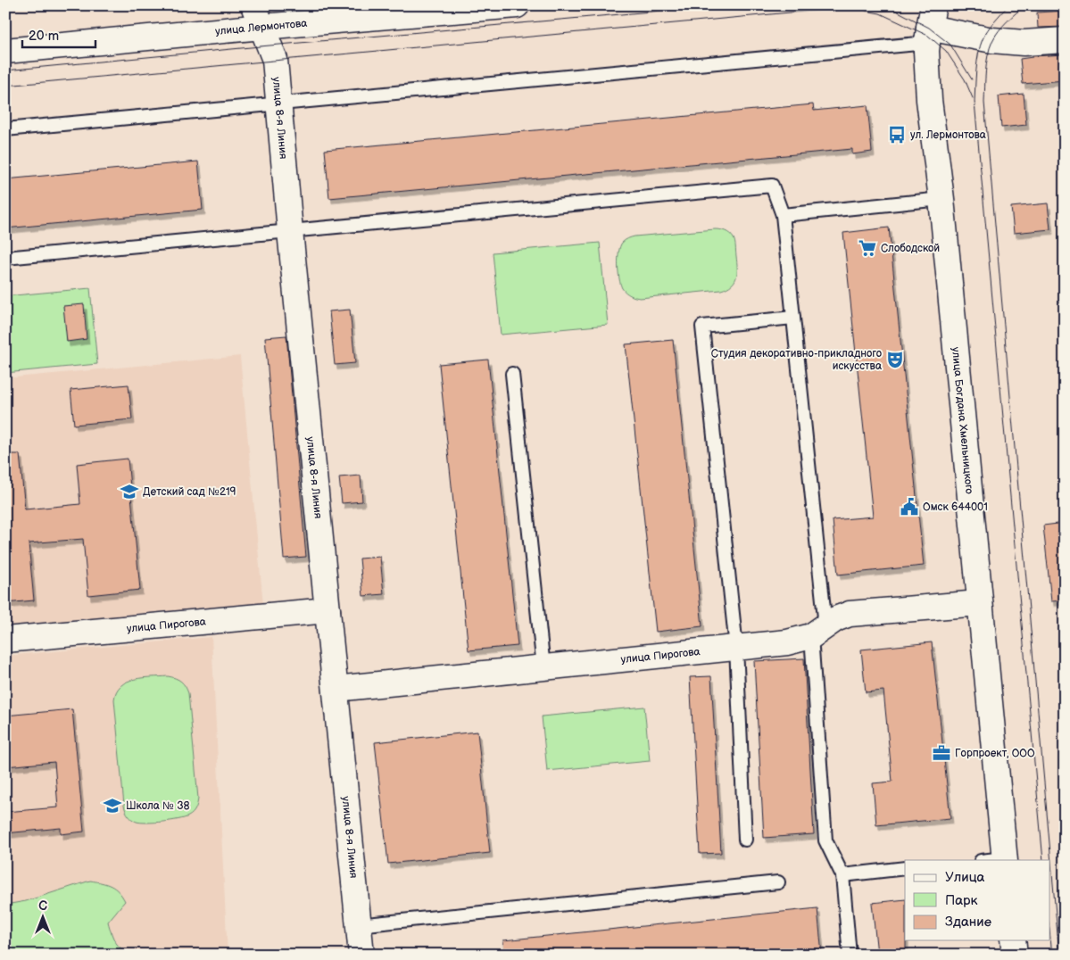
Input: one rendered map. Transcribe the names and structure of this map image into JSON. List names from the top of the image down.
{
  "streets": {
    "street": [
      "улица Лермонтова",
      "улица 8-я Линия",
      "улица Богдана Хмельницкого",
      "улица Пирогова"
    ]
  },
  "crossings": [
    ["улица Лермонтова", "улица 8-я Линия"],
    ["улица 8-я Линия", "улица Пирогова"],
    ["улица Богдана Хмельницкого", "улица Пирогова"]
  ],
  "places": {
    "bus stop": ["ул. Лермонтова"],
    "supermarket": ["Слободской"],
    "theatre": ["Студия декоративно-прикладного искусства"],
    "school or university": ["Детский сад №219", "Школа № 38"],
    "public building": ["Омск 644001"],
    "office": ["Горпроект, ООО"]
  },
  "legend": ["Улица", "Парк", "Здание"],
  "scale_bar": "20 m",
  "north": "top"
}
